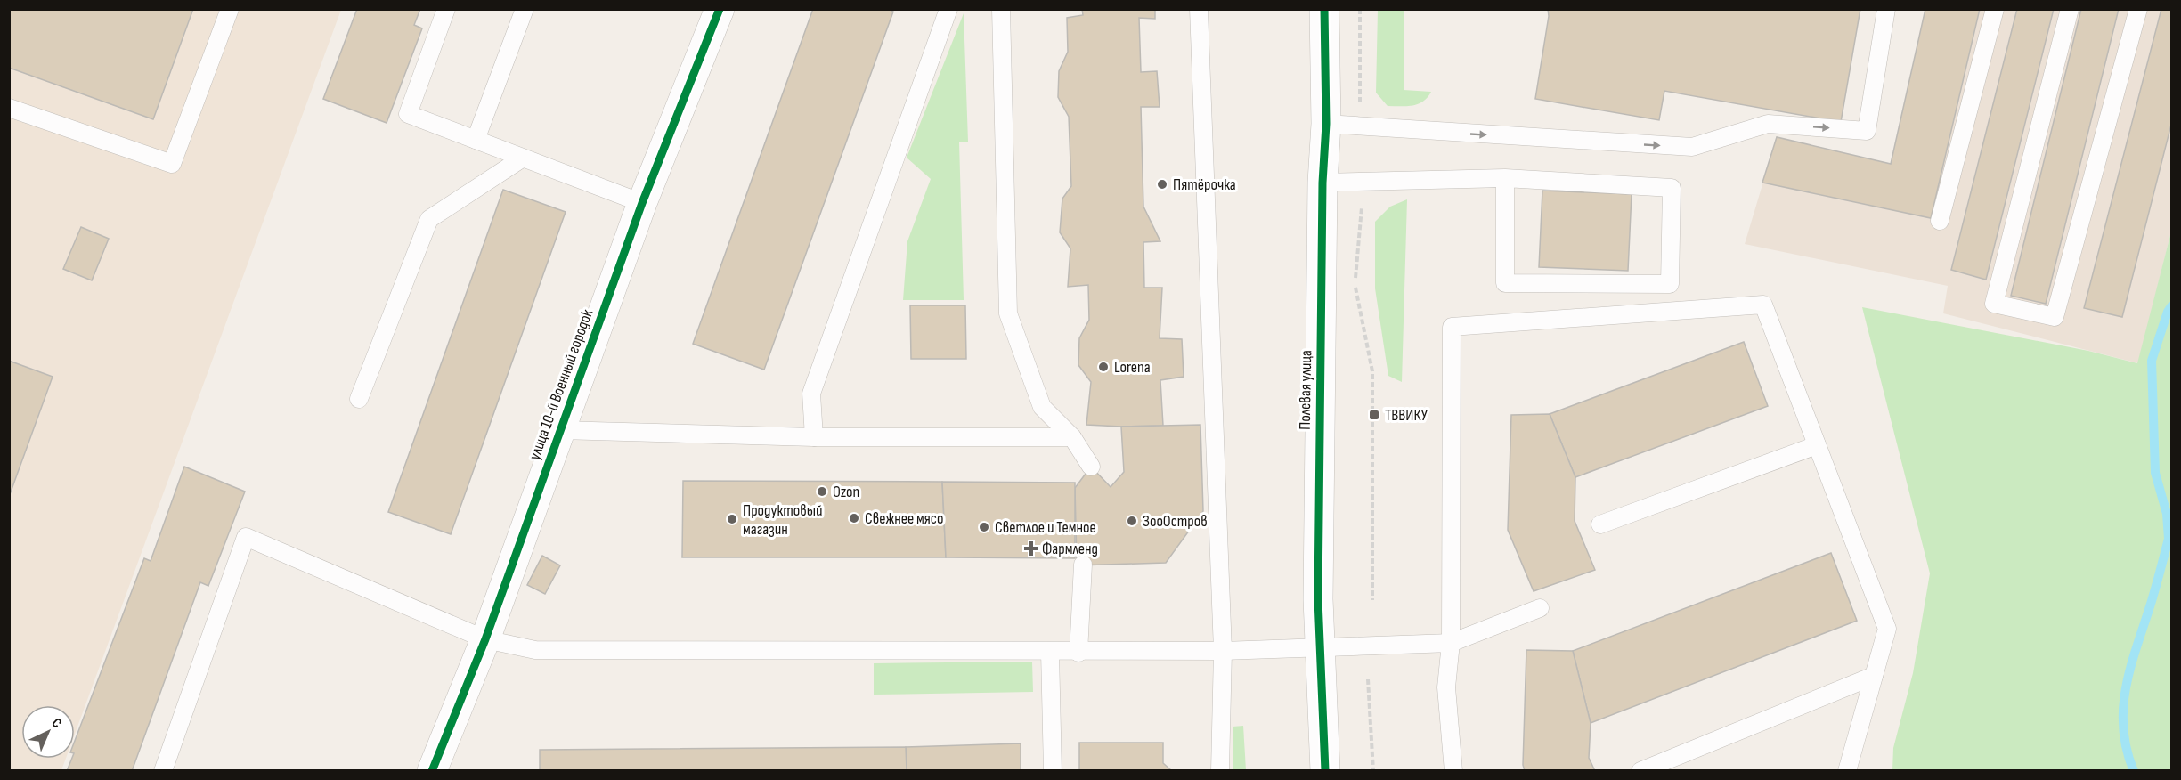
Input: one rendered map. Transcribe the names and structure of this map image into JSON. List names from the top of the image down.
{
  "streets": {
    "street": ["улица 10-й Военный городок", "Полевая улица"]
  },
  "places": {
    "other": [
      "Пятёрочка",
      "Lorena",
      "Ozon",
      "Свежнее мясо",
      "Продуктовый магазин",
      "ЗооОстров",
      "Светлое и Темное"
    ],
    "transit": ["ТВВИКУ"],
    "health": ["Фармленд"]
  },
  "north": "top right"
}
